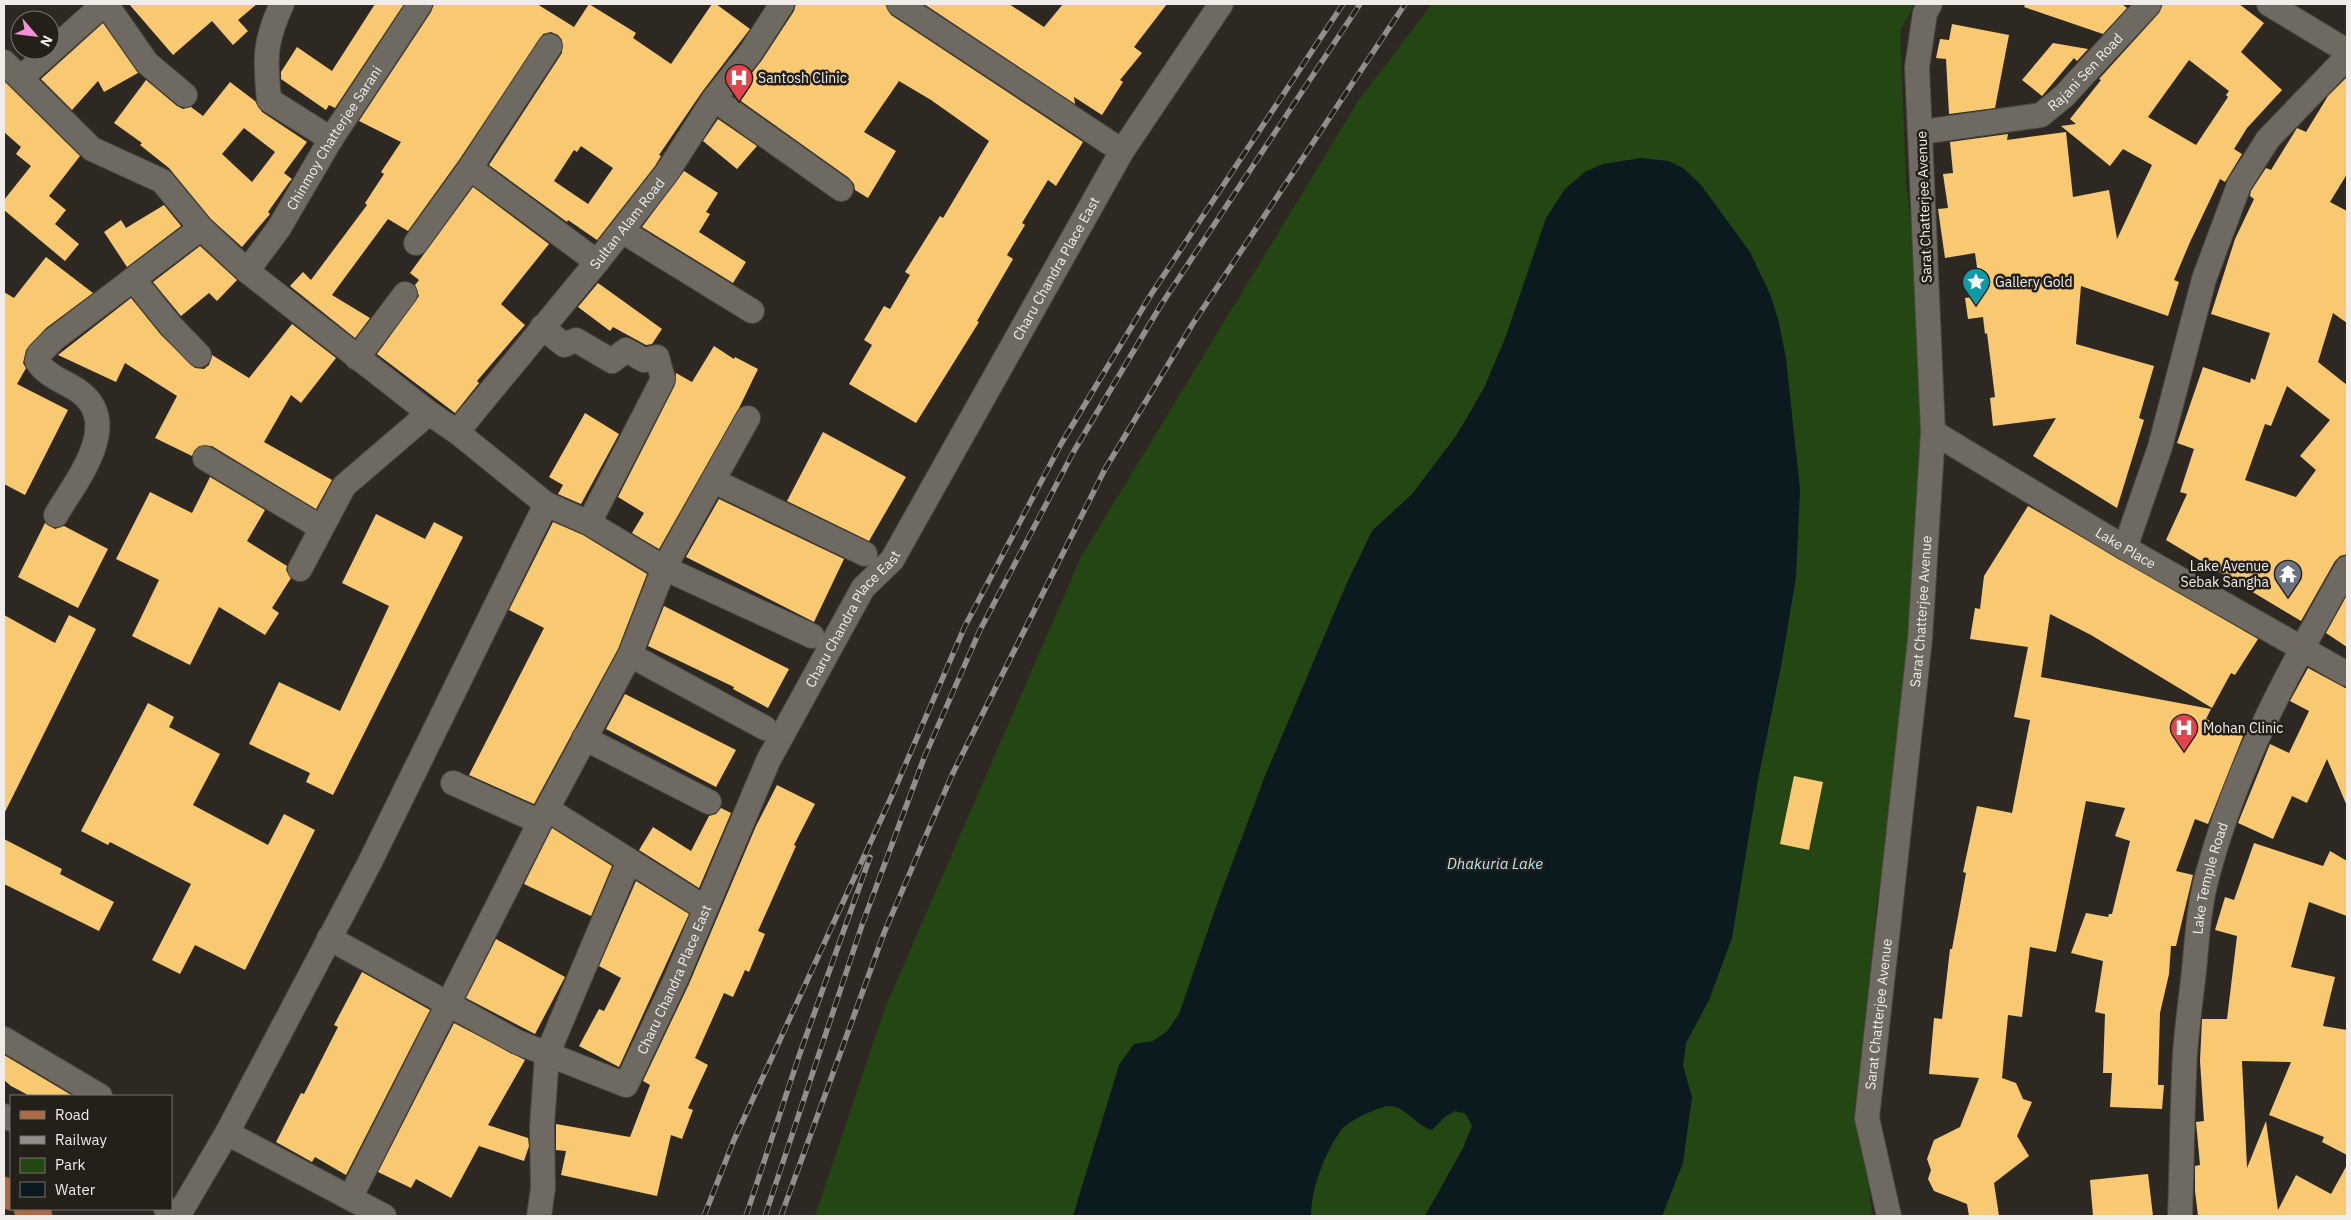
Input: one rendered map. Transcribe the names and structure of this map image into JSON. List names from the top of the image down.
{
  "streets": {
    "street": [
      "Rajani Sen Road",
      "Chinmoy Chatterjee Sarani",
      "Sarat Chatterjee Avenue",
      "Sultan Alam Road",
      "Charu Chandra Place East",
      "Lake Place",
      "Lake Temple Road"
    ]
  },
  "crossings": [
    ["Rajani Sen Road", "Sarat Chatterjee Avenue"],
    ["Sarat Chatterjee Avenue", "Lake Place"],
    ["Lake Place", "Lake Temple Road"]
  ],
  "water": ["Dhakuria Lake"],
  "places": {
    "hospital": ["Santosh Clinic", "Mohan Clinic"],
    "place": ["Gallery Gold"],
    "temple": ["Lake Avenue Sebak Sangha"]
  },
  "legend": [
    "Road",
    "Railway",
    "Park",
    "Water"
  ],
  "north": "bottom right"
}
